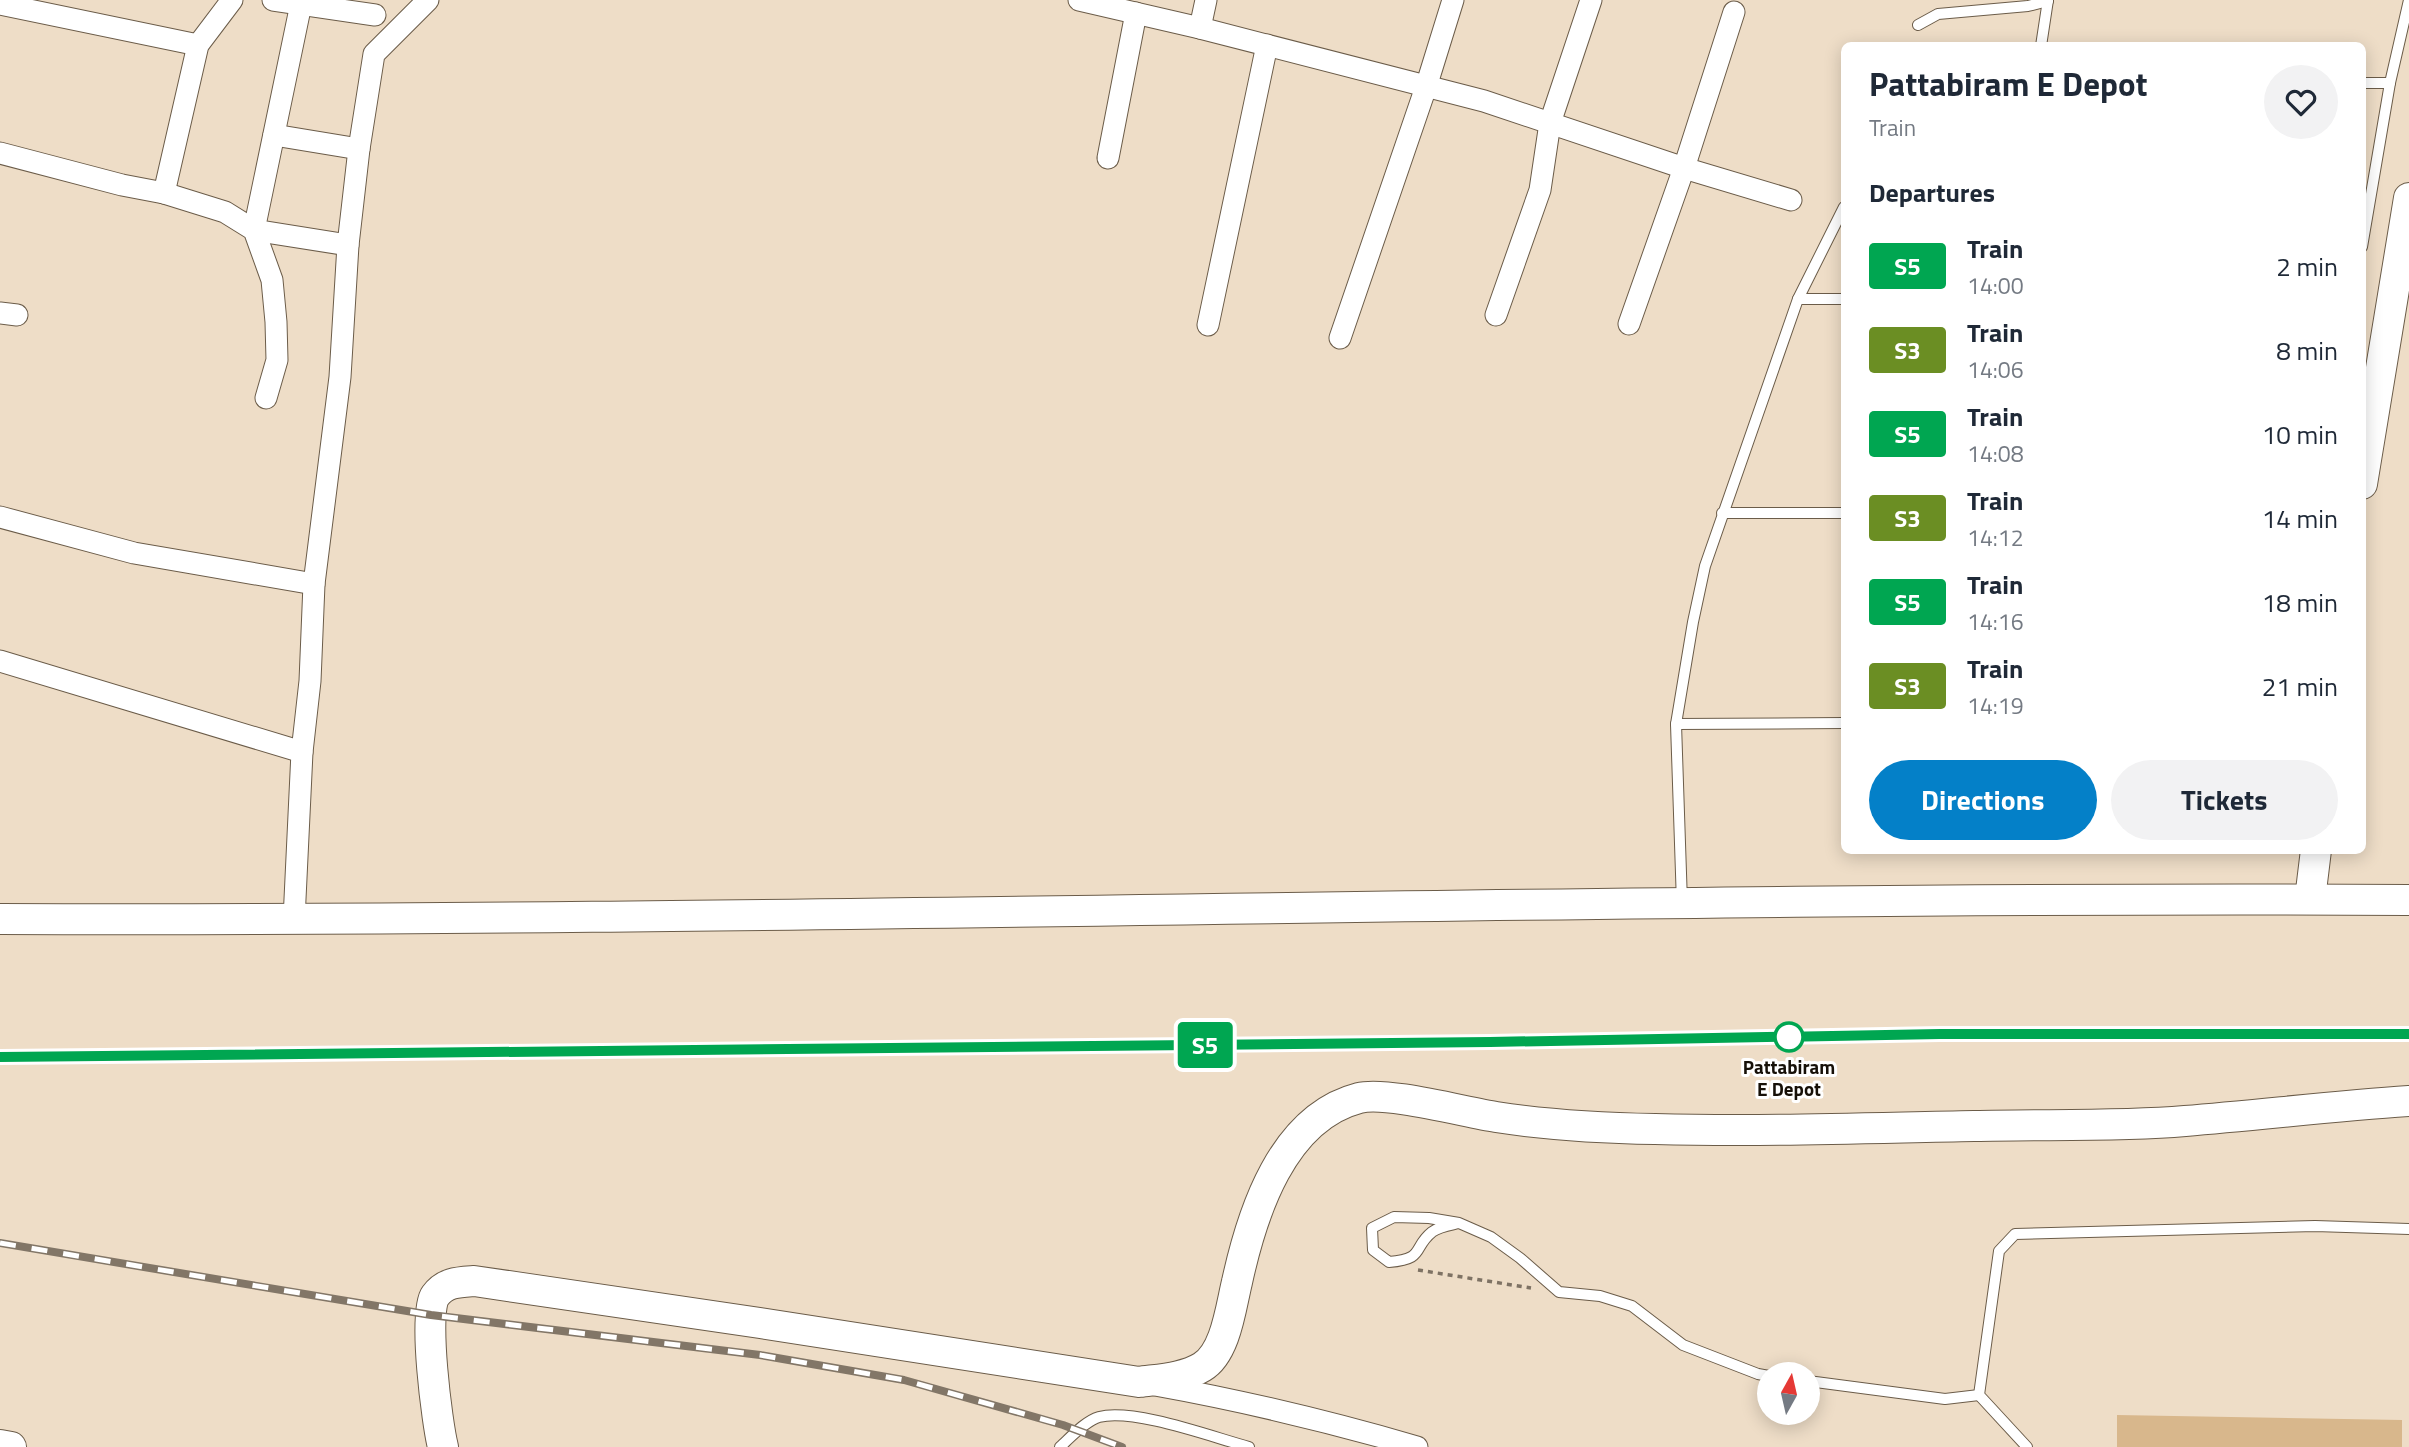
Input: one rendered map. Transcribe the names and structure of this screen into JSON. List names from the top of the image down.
{
  "places": ["Pattabiram E Depot"],
  "north": "top",
  "page": {
    "on_map": "S5",
    "heading": [
      ["Pattabiram E Depot", "Train"],
      "Departures"
    ],
    "list": [
      {
        "mark": "S5",
        "name": "Train",
        "note": "14:00",
        "value": "2 min"
      },
      {
        "mark": "S3",
        "name": "Train",
        "note": "14:06",
        "value": "8 min"
      },
      {
        "mark": "S5",
        "name": "Train",
        "note": "14:08",
        "value": "10 min"
      },
      {
        "mark": "S3",
        "name": "Train",
        "note": "14:12",
        "value": "14 min"
      },
      {
        "mark": "S5",
        "name": "Train",
        "note": "14:16",
        "value": "18 min"
      },
      {
        "mark": "S3",
        "name": "Train",
        "note": "14:19",
        "value": "21 min"
      }
    ],
    "buttons": ["Directions", "Tickets"]
  }
}
